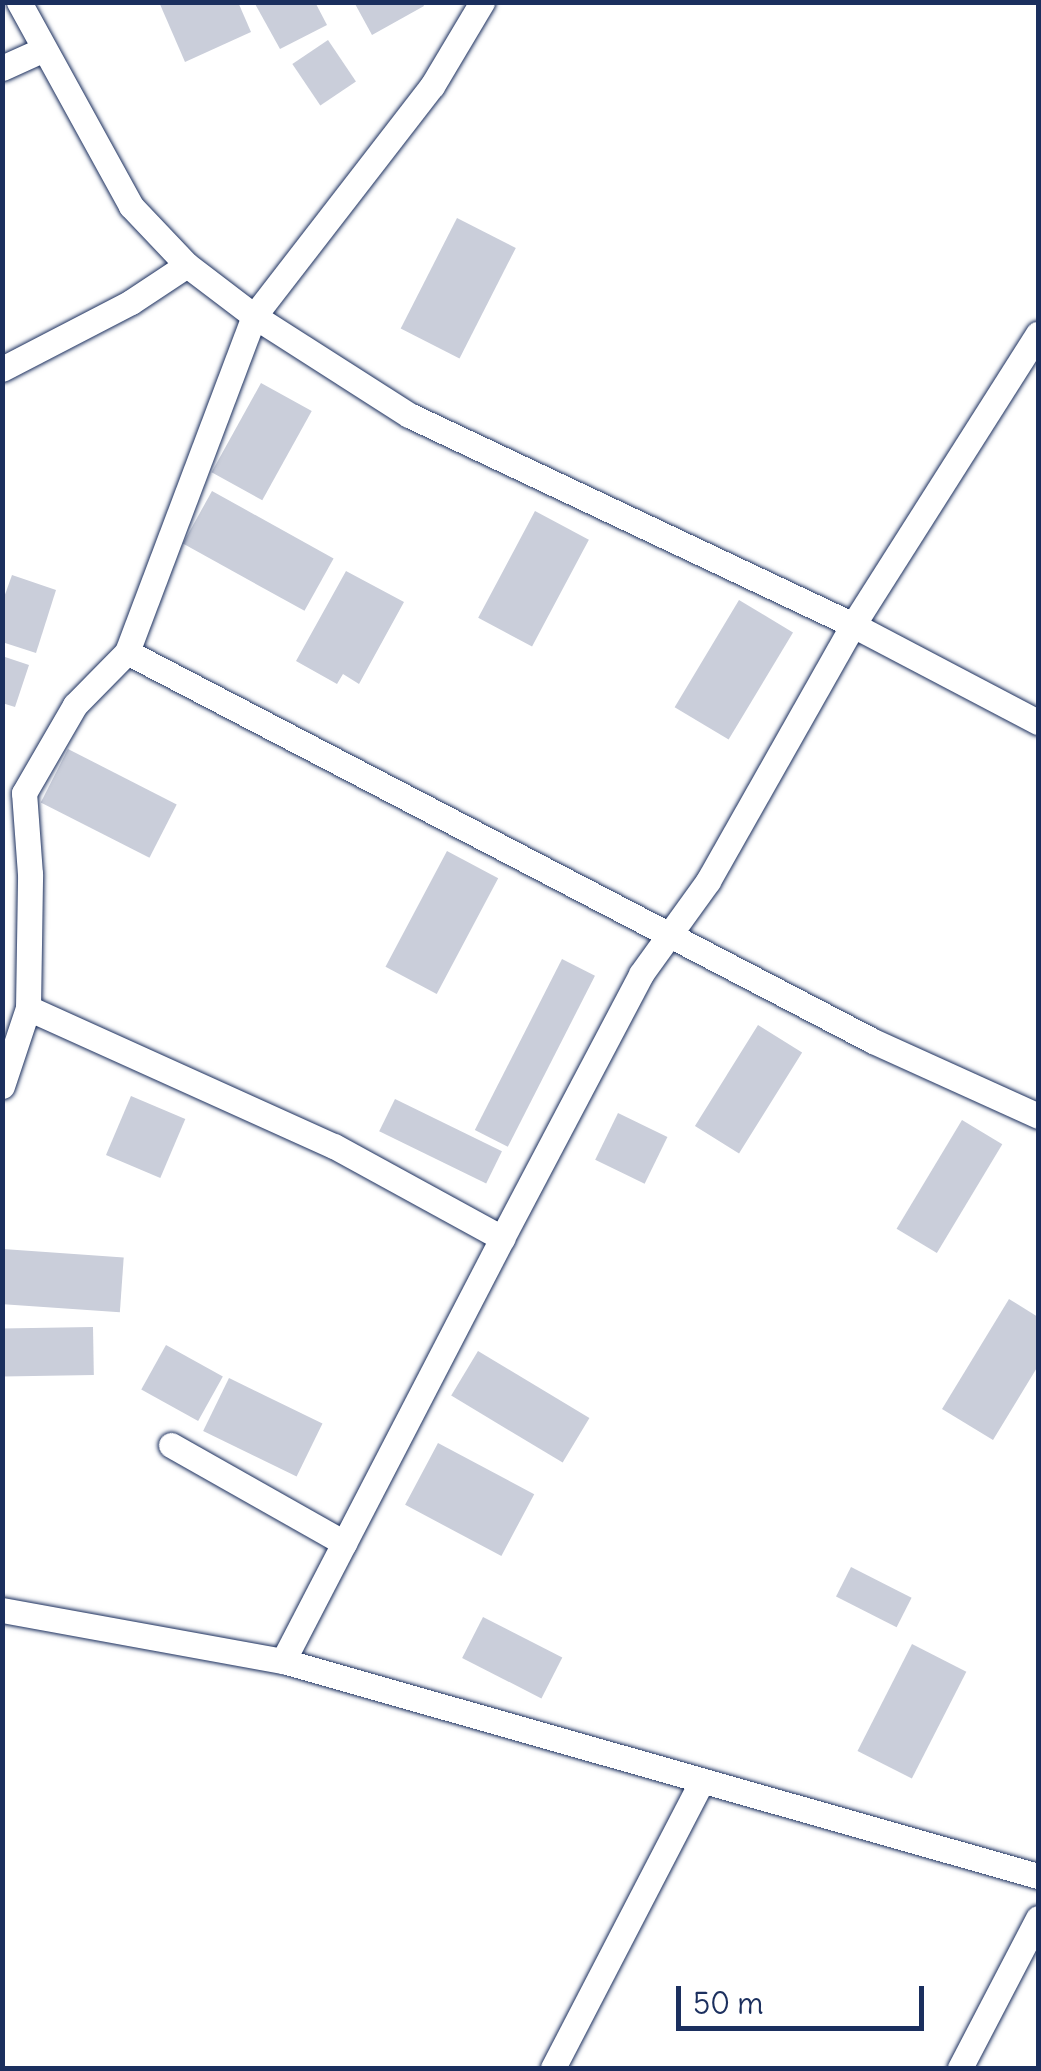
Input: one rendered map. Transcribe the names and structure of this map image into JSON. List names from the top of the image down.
{
  "scale_bar": "50 m"
}
